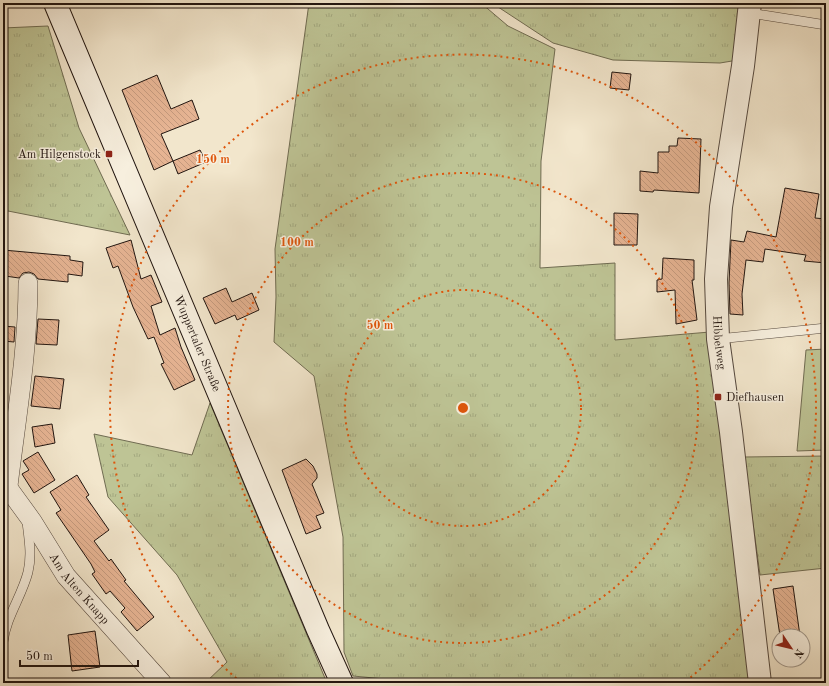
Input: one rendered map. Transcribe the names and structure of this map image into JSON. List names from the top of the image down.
{
  "streets": {
    "main road": ["Wuppertaler Straße", "Hibbelweg"],
    "street": ["Am Alten Knapp"]
  },
  "places": {
    "transit": ["Am Hilgenstock", "Diefhausen"]
  },
  "scale_bar": "50 m",
  "north": "bottom right",
  "rings": ["150 m", "100 m", "50 m"]
}
